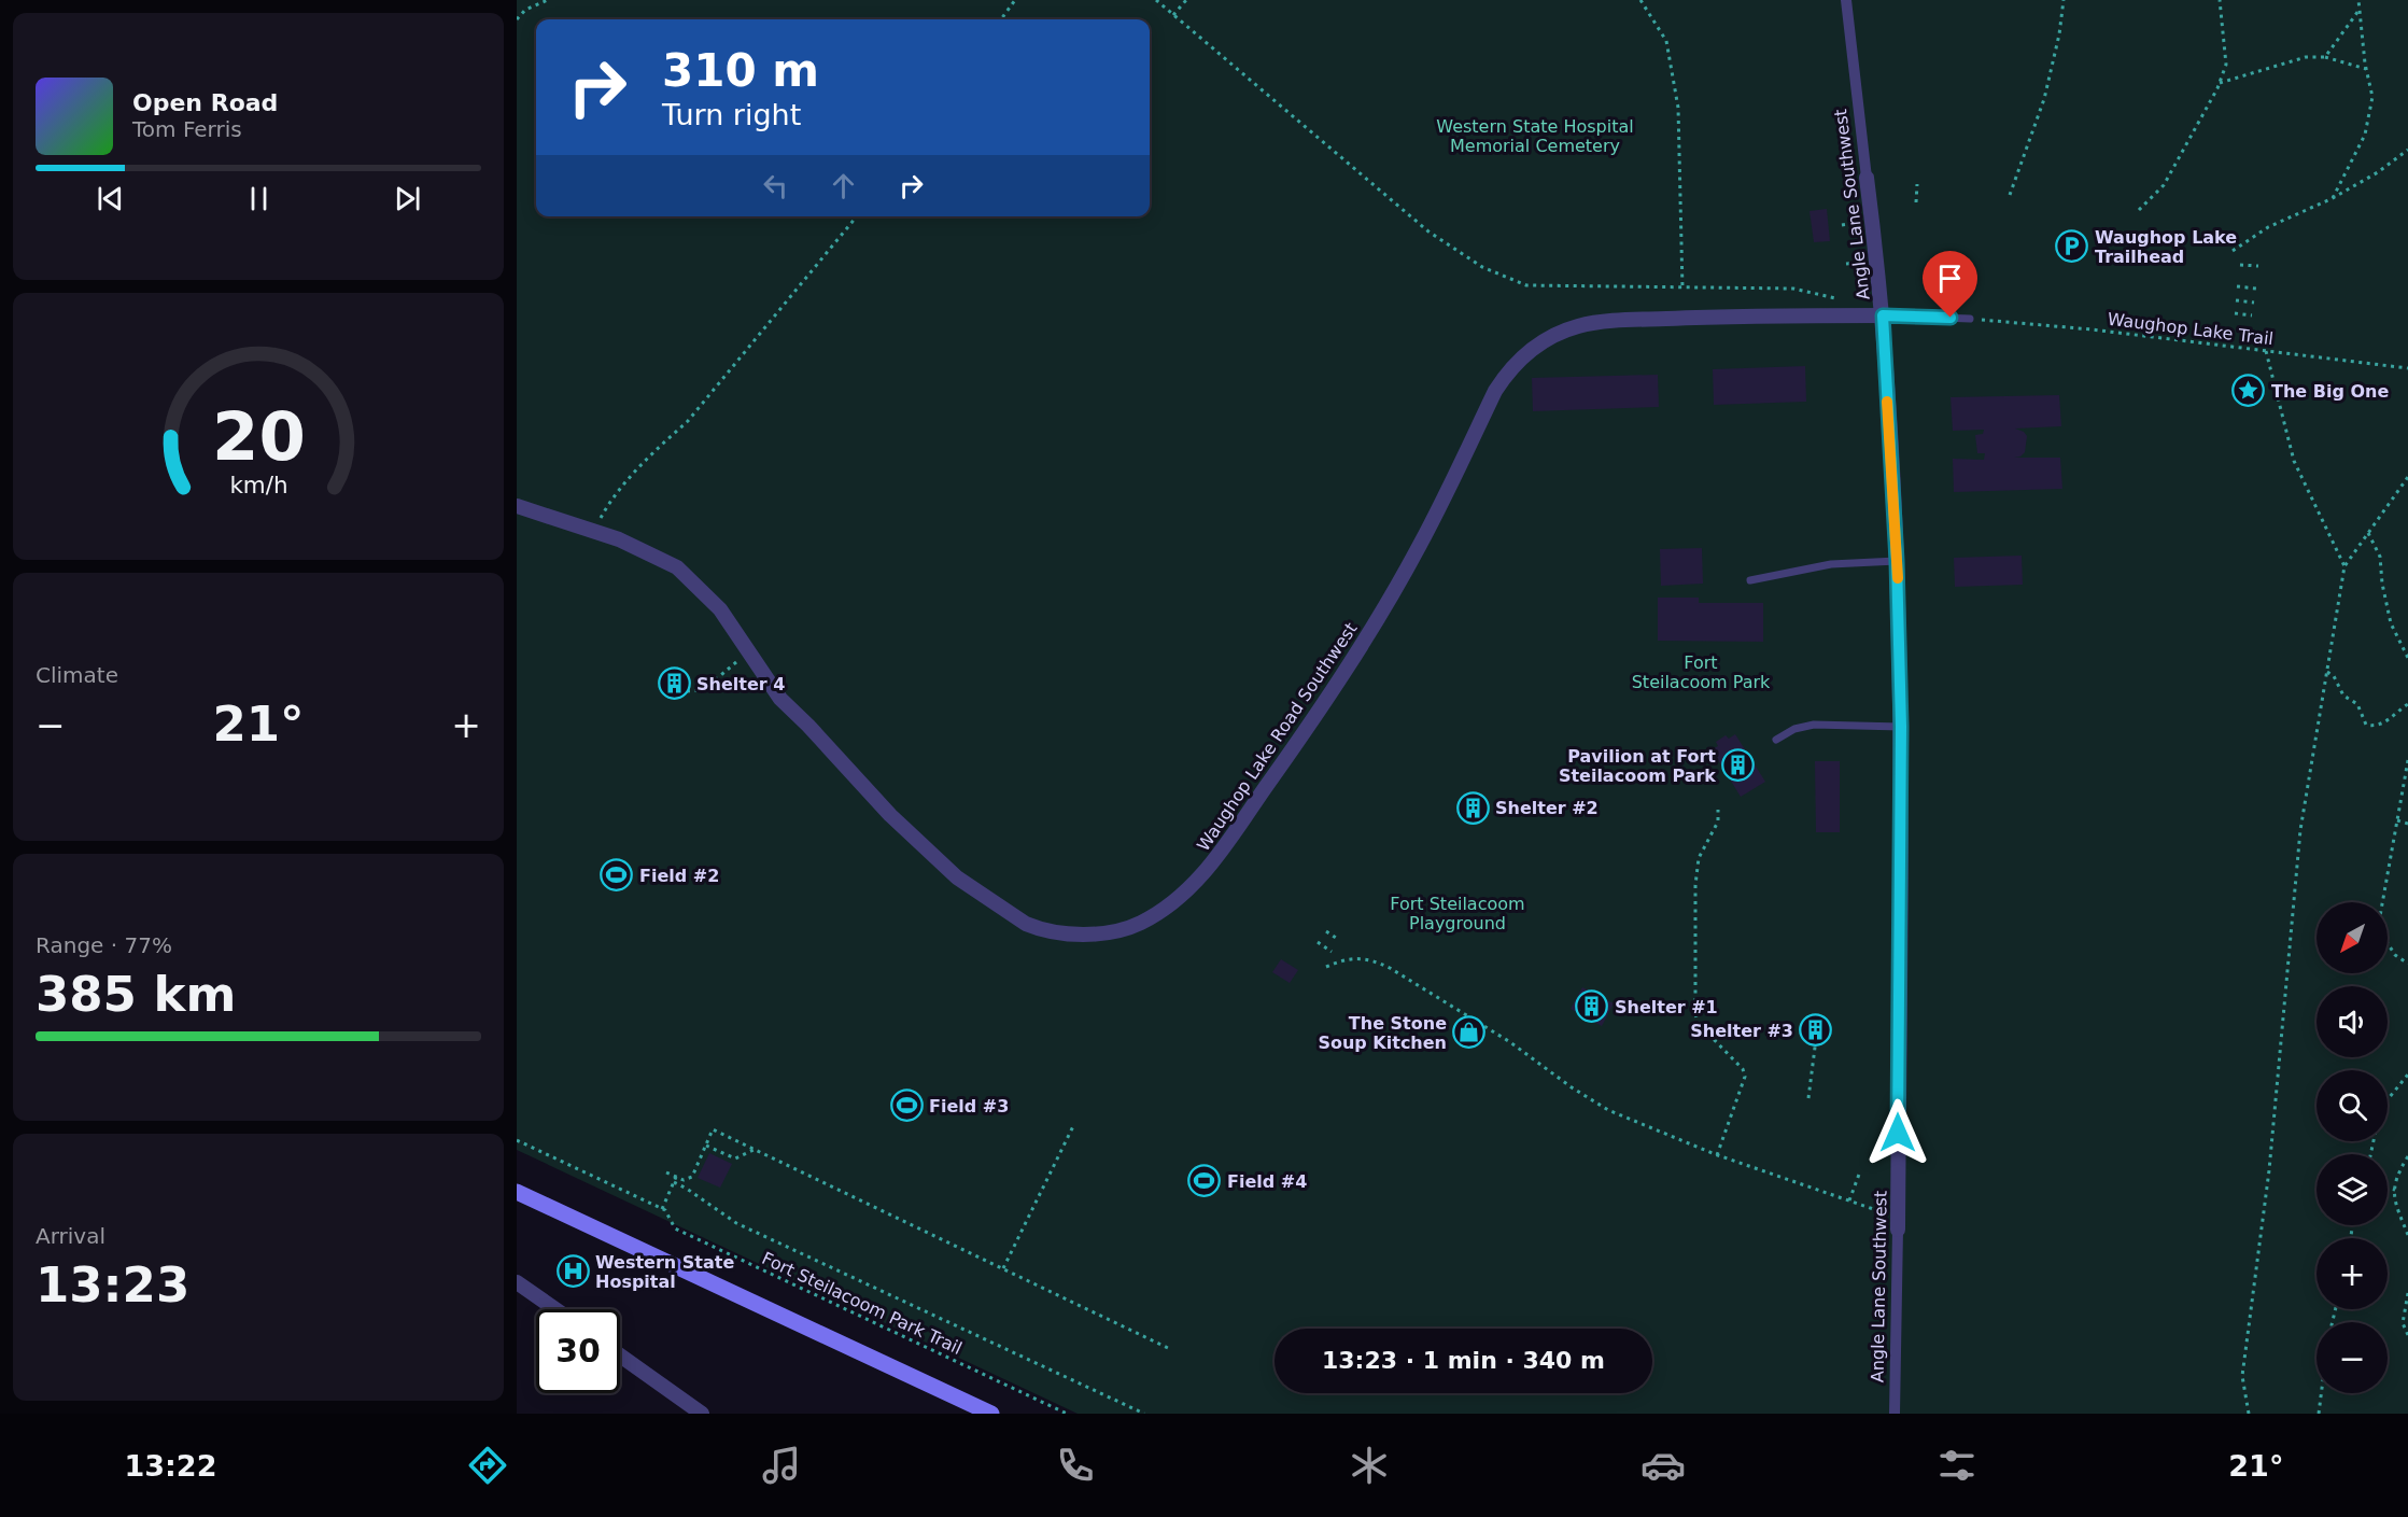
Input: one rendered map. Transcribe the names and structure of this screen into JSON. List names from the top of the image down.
{
  "streets": {
    "street": ["Angle Lane Southwest", "Waughop Lake Road Southwest"],
    "path": ["Waughop Lake Trail", "Fort Steilacoom Park Trail"]
  },
  "crossings": [
    ["Angle Lane Southwest", "Waughop Lake Road Southwest"],
    ["Waughop Lake Trail", "Waughop Lake Road Southwest"]
  ],
  "parks": ["Western State Hospital Memorial Cemetery", "Fort Steilacoom Park", "Fort Steilacoom Playground"],
  "places": {
    "parking": ["Waughop Lake Trailhead"],
    "place": ["The Big One"],
    "building": [
      "Shelter 4",
      "Pavilion at Fort Steilacoom Park",
      "Shelter #2",
      "Shelter #1",
      "Shelter #3"
    ],
    "sports": ["Field #2", "Field #3", "Field #4"],
    "shop": ["The Stone Soup Kitchen"],
    "hospital": ["Western State Hospital"]
  },
  "north": "bottom left",
  "page": {
    "turn": ["310 m", "Turn right"],
    "song": ["Open Road", "Tom Ferris"],
    "tile": [
      "Climate",
      ["Range · 77%", "385 km"],
      ["Arrival", "13:23"]
    ],
    "heat": ["−", "21°", "+"],
    "map_buttons": ["+", "−"],
    "limit": "30",
    "trip": "13:23 · 1 min · 340 m",
    "tabs": ["13:22", "21°"],
    "gauge": ["20", "km/h"]
  }
}
